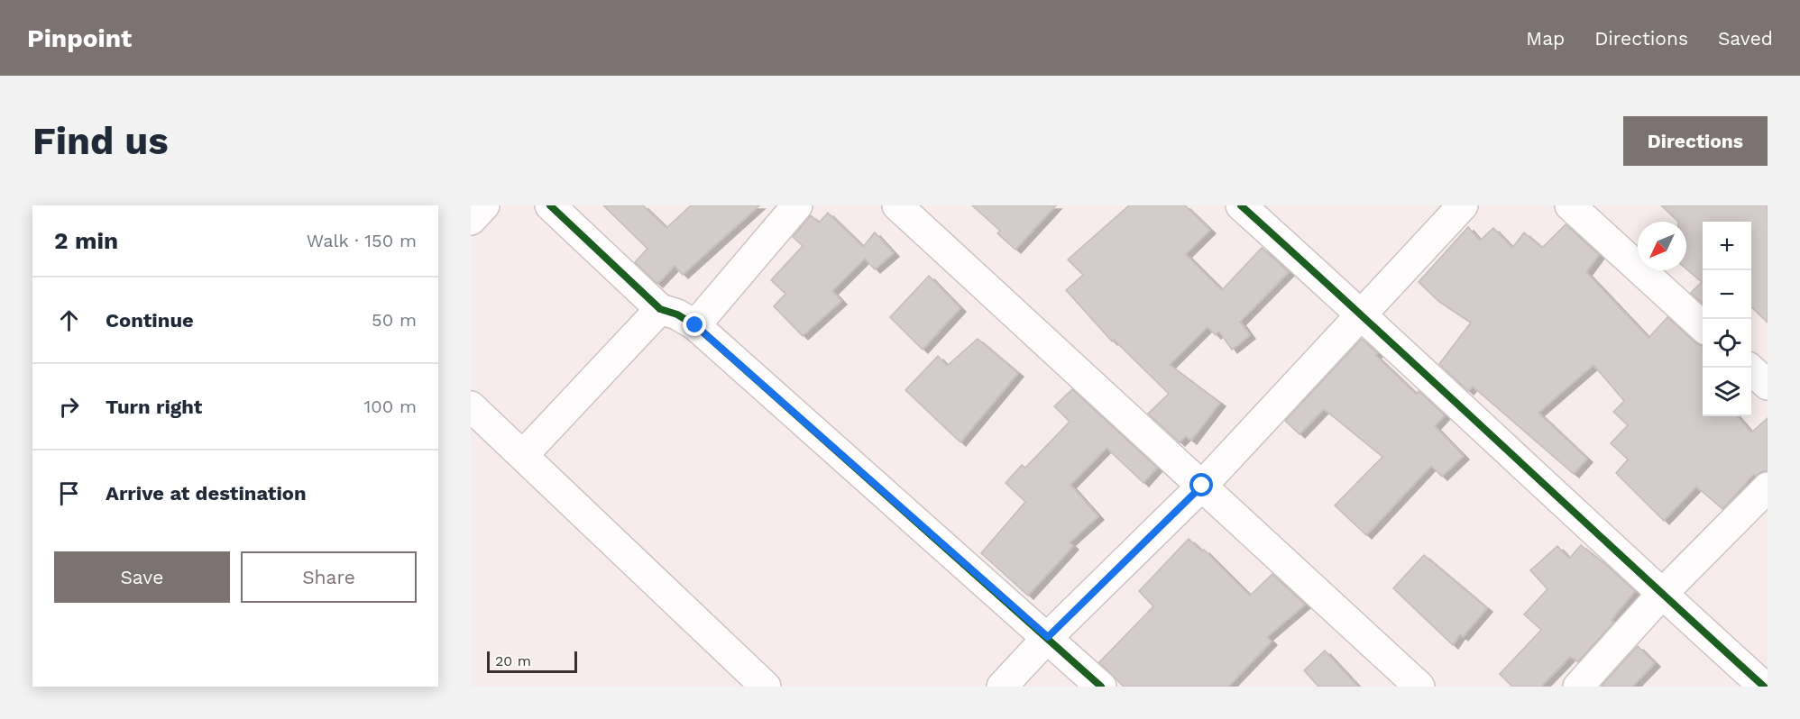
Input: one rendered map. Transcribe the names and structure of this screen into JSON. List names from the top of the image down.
{
  "scale_bar": "20 m",
  "north": "bottom left",
  "page": {
    "header": "Pinpoint",
    "nav": ["Map", "Directions", "Saved"],
    "buttons": [
      "Directions",
      ["Save", "Share"]
    ],
    "title": "Find us",
    "heading": ["2 min", "Walk · 150 m"],
    "map_buttons": ["+", "−"],
    "list": [
      ["Continue", "50 m"],
      ["Turn right", "100 m"],
      "Arrive at destination"
    ],
    "scale": "20 m"
  }
}
